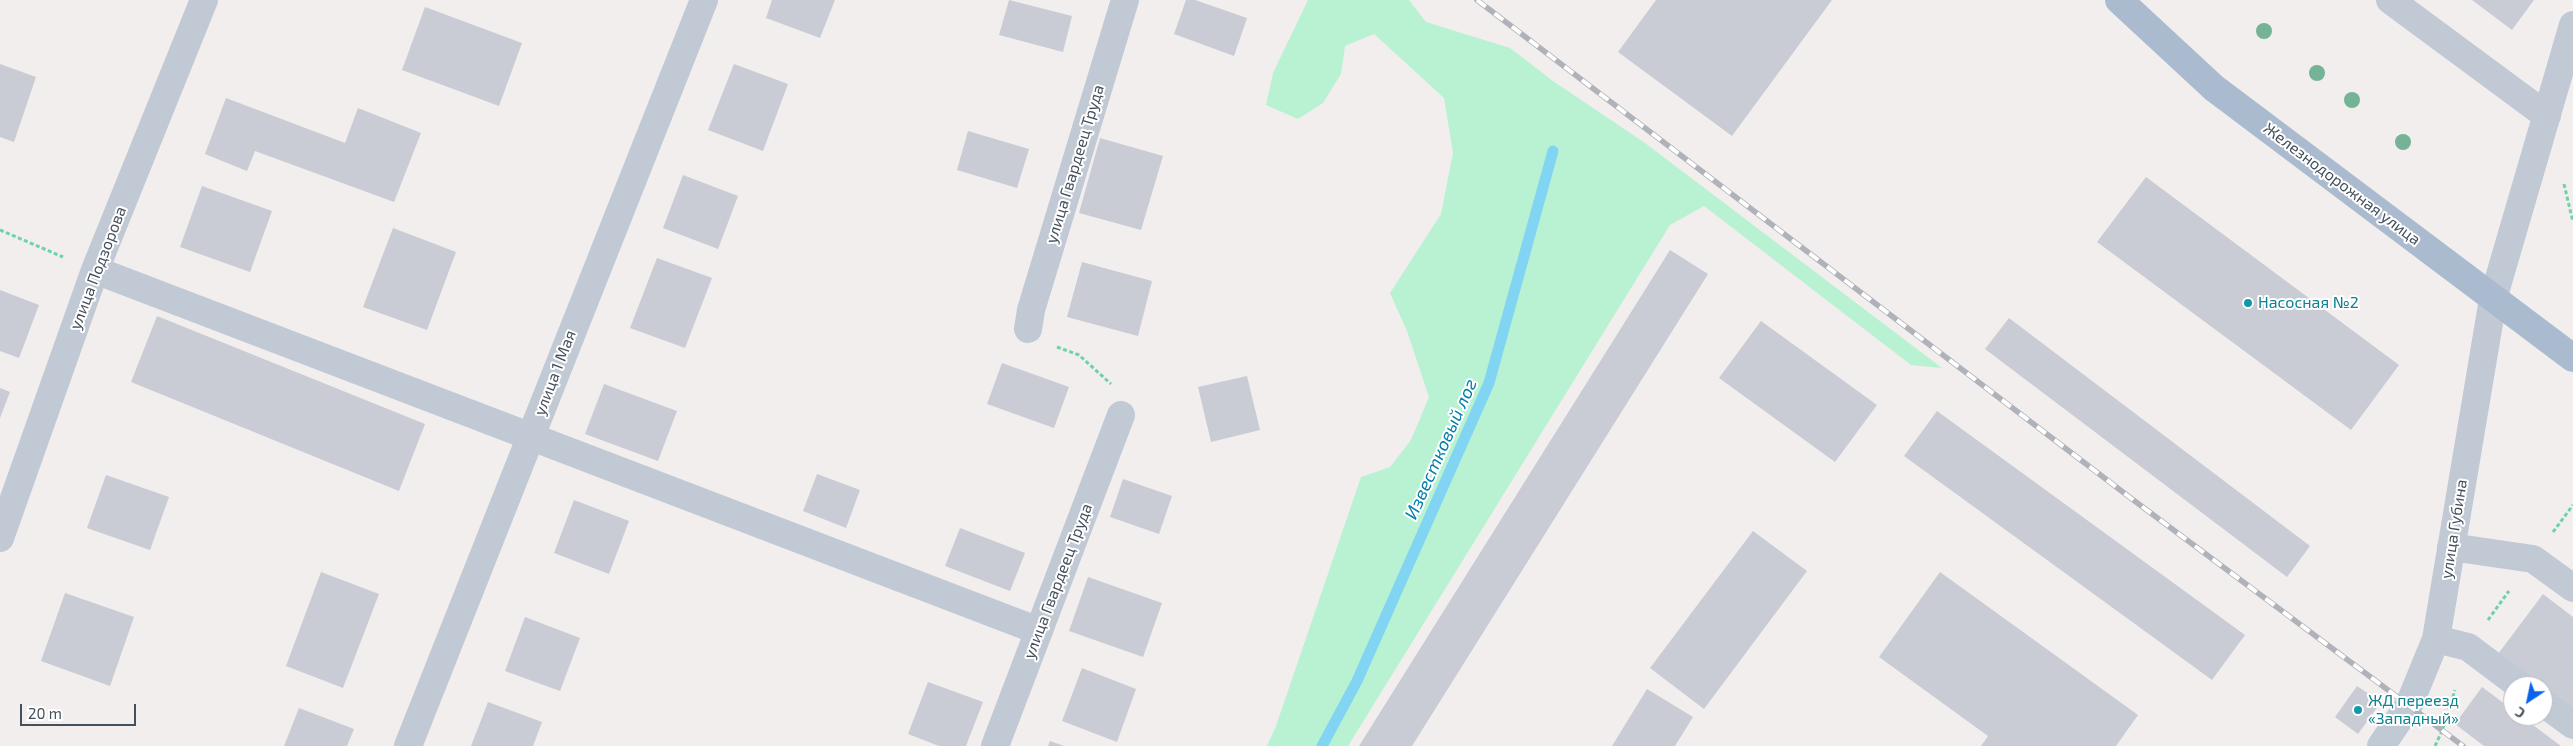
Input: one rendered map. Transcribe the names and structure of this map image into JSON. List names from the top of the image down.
{
  "streets": {
    "main road": ["Железнодорожная улица"],
    "street": [
      "улица Гвардеец Труда",
      "улица Подзорова",
      "улица 1 Мая",
      "улица Губина"
    ]
  },
  "crossings": [
    ["Железнодорожная улица", "улица Губина"]
  ],
  "water": ["Известковый лог"],
  "places": ["Насосная №2", "ЖД переезд «Западный»"],
  "scale_bar": "20 m",
  "north": "bottom left"
}
